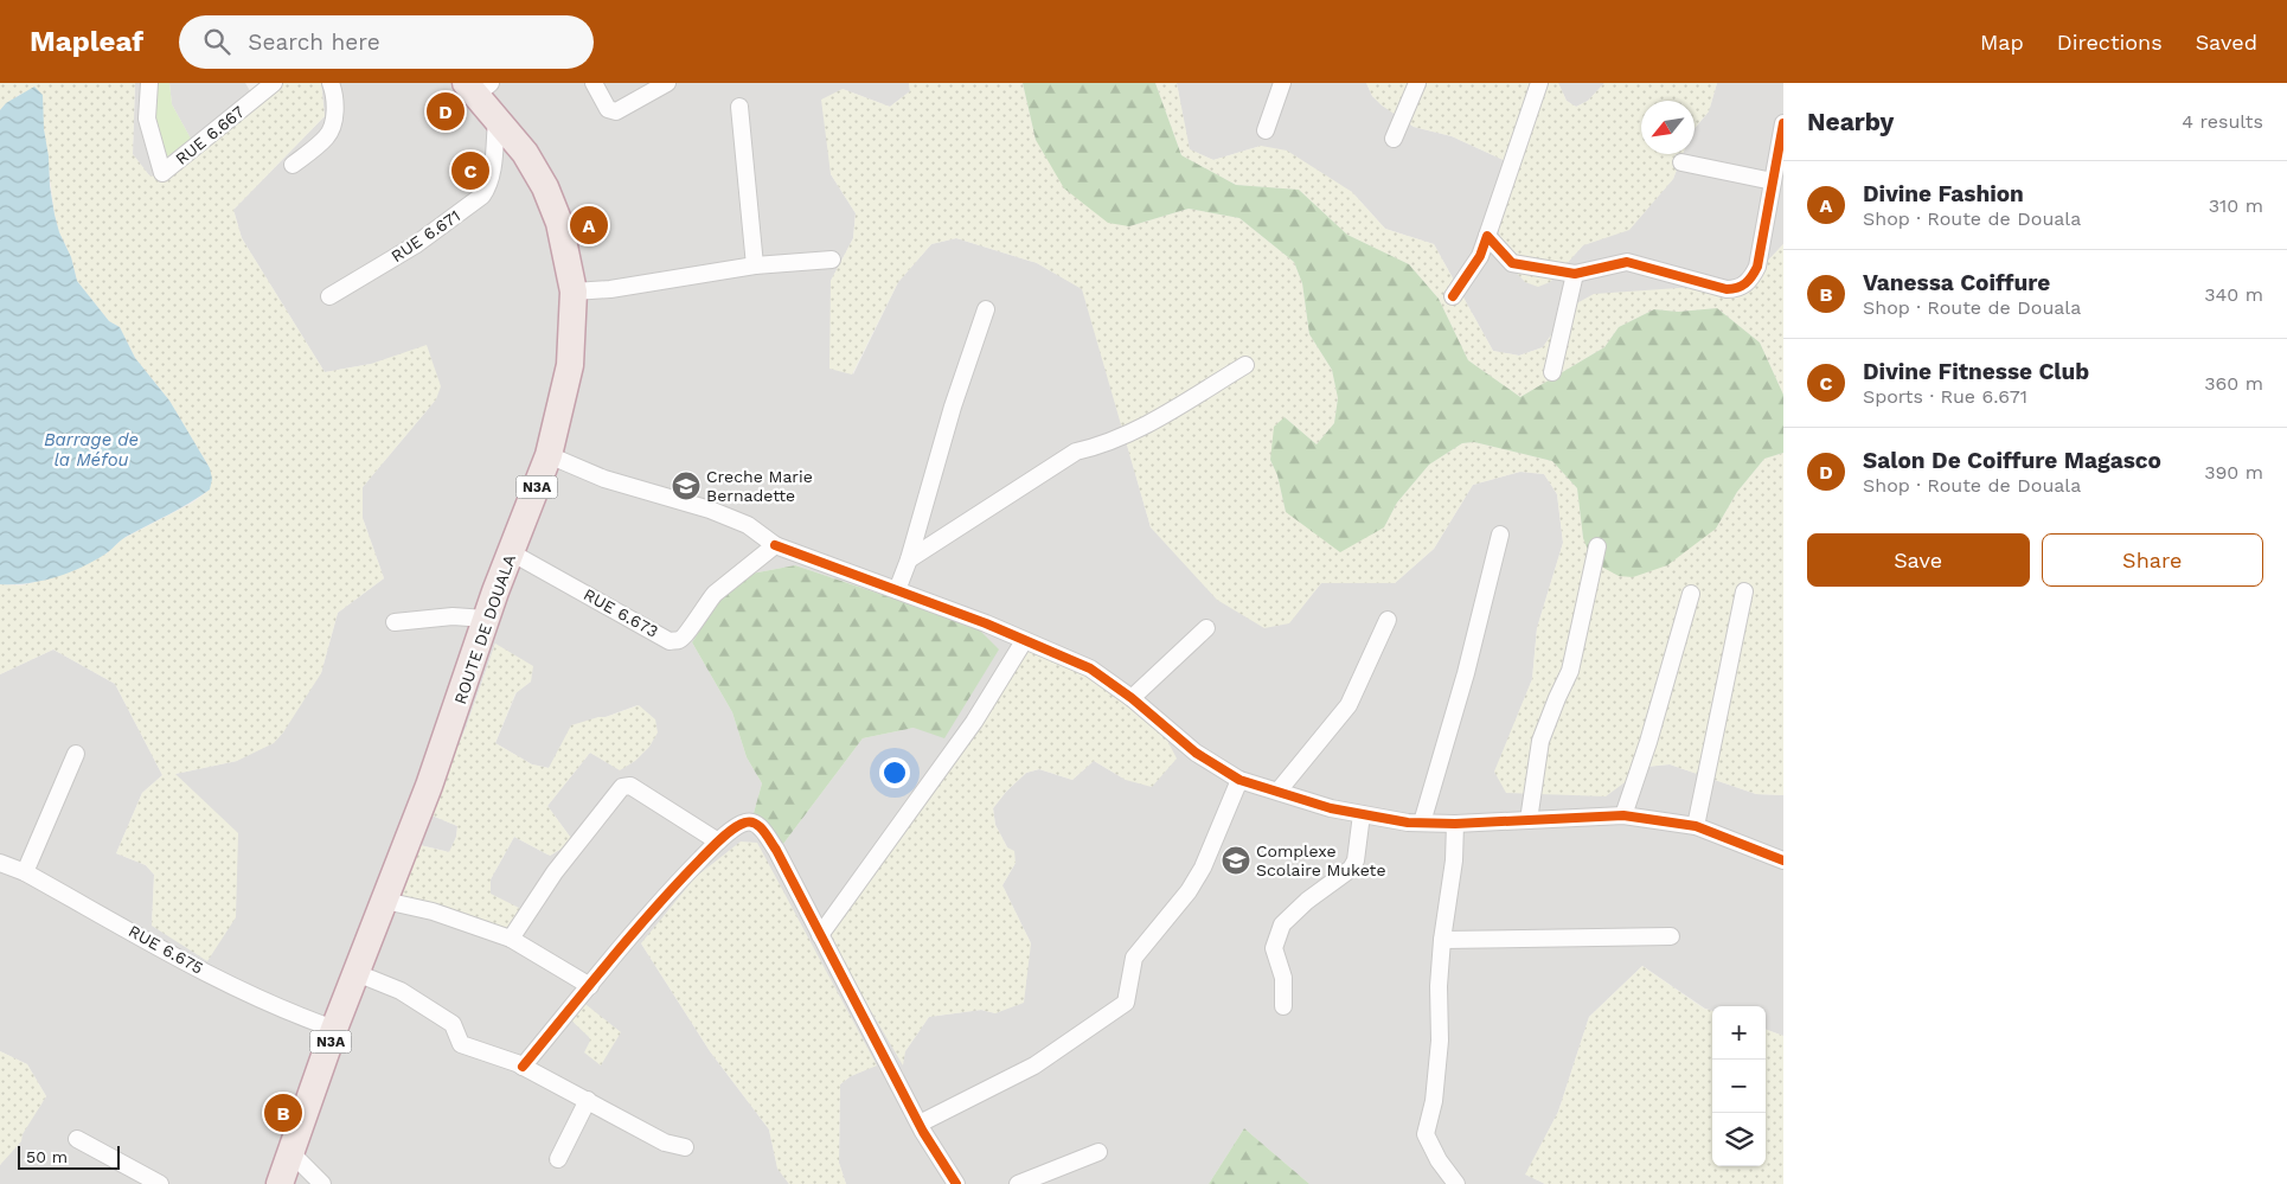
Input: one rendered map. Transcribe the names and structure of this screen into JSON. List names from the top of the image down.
{
  "streets": {
    "highway": ["N3A", "ROUTE DE DOUALA"],
    "street": [
      "RUE 6.667",
      "RUE 6.671",
      "RUE 6.673",
      "RUE 6.675"
    ]
  },
  "crossings": [
    ["RUE 6.671", "ROUTE DE DOUALA"],
    ["RUE 6.673", "ROUTE DE DOUALA"],
    ["ROUTE DE DOUALA", "RUE 6.675"]
  ],
  "water": ["Barrage de la Méfou"],
  "places": {
    "school or university": ["Creche Marie Bernadette", "Complexe Scolaire Mukete"]
  },
  "scale_bar": "50 m",
  "north": "bottom left",
  "page": {
    "header": "Mapleaf",
    "search": "Search here",
    "nav": ["Map", "Directions", "Saved"],
    "heading": ["Nearby", "4 results"],
    "pins": [
      "D",
      "C",
      "A",
      "B"
    ],
    "list": [
      {
        "mark": "A",
        "name": "Divine Fashion",
        "note": "Shop · Route de Douala",
        "value": "310 m"
      },
      {
        "mark": "B",
        "name": "Vanessa Coiffure",
        "note": "Shop · Route de Douala",
        "value": "340 m"
      },
      {
        "mark": "C",
        "name": "Divine Fitnesse Club",
        "note": "Sports · Rue 6.671",
        "value": "360 m"
      },
      {
        "mark": "D",
        "name": "Salon De Coiffure Magasco",
        "note": "Shop · Route de Douala",
        "value": "390 m"
      }
    ],
    "buttons": ["Save", "Share"],
    "map_buttons": ["+", "−"],
    "scale": "50 m"
  }
}
